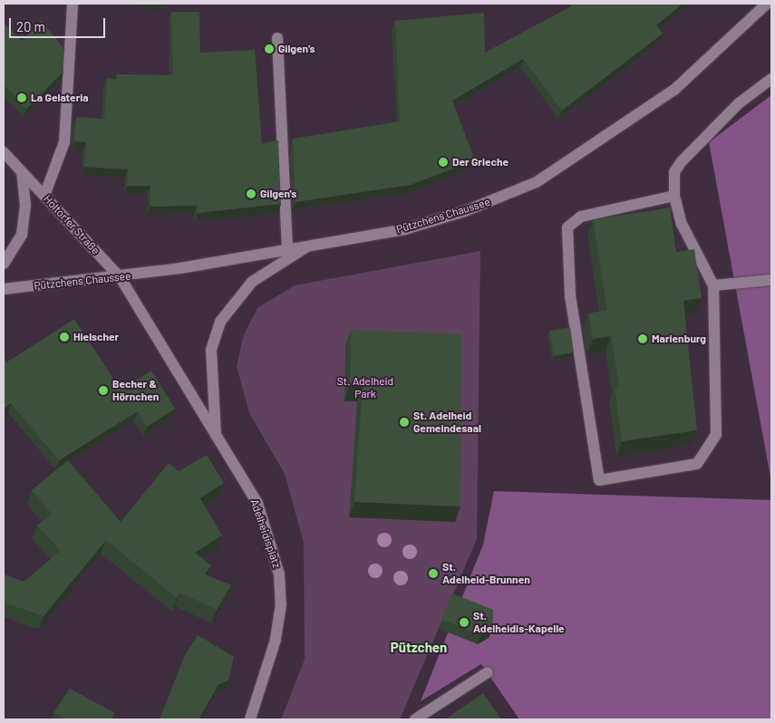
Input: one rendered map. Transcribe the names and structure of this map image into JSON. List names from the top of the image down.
{
  "streets": {
    "street": ["Pützchens Chaussee", "Holtorfer Straße", "Adelheidisplatz"]
  },
  "crossings": [
    ["Pützchens Chaussee", "Holtorfer Straße"],
    ["Pützchens Chaussee", "Adelheidisplatz"],
    ["Holtorfer Straße", "Adelheidisplatz"]
  ],
  "districts": ["Pützchen"],
  "parks": ["St. Adelheid Park"],
  "places": [
    "Gilgen’s",
    "La Gelateria",
    "Der Grieche",
    "Gilgen's",
    "Hielscher",
    "Marienburg",
    "Becher & Hörnchen",
    "St. Adelheid Gemeindesaal",
    "St. Adelheid-Brunnen",
    "St. Adelheidis-Kapelle"
  ],
  "scale_bar": "20 m"
}
